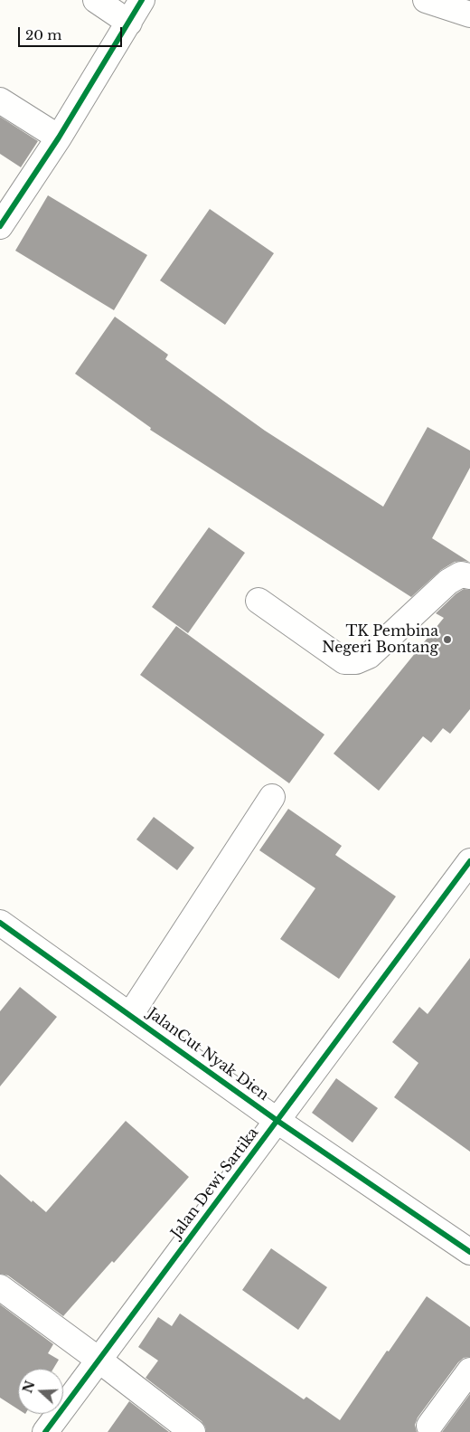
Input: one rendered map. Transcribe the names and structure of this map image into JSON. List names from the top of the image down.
{
  "streets": {
    "street": ["JalanCut Nyak Dien", "Jalan Dewi Sartika"]
  },
  "crossings": [
    ["JalanCut Nyak Dien", "Jalan Dewi Sartika"]
  ],
  "places": ["TK Pembina Negeri Bontang"],
  "scale_bar": "20 m",
  "north": "left"
}
